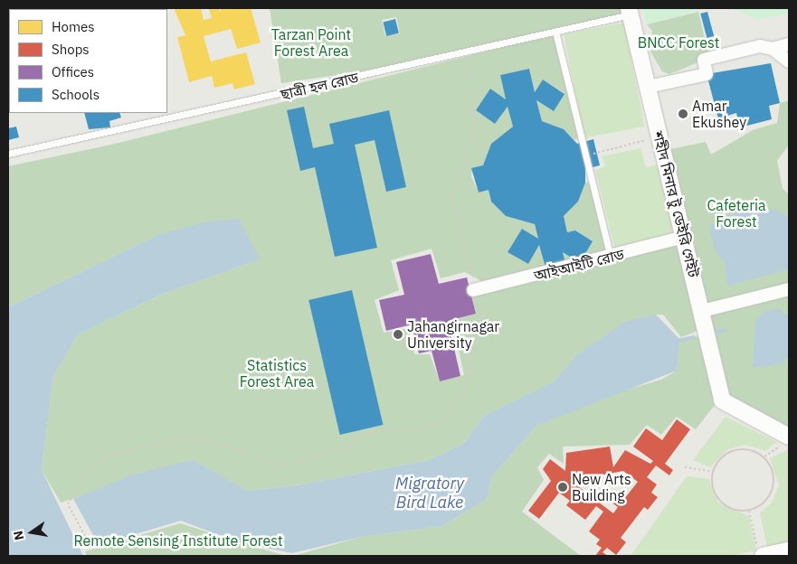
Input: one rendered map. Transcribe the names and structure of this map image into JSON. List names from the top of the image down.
{
  "streets": {
    "street": ["শহীদ মিনার টু ডেইরি গেইট", "আইআইটি রোড"],
    "lane": ["ছাত্রী হল রোড"]
  },
  "crossings": [
    ["ছাত্রী হল রোড", "শহীদ মিনার টু ডেইরি গেইট"],
    ["শহীদ মিনার টু ডেইরি গেইট", "আইআইটি রোড"]
  ],
  "water": ["Migratory Bird Lake"],
  "parks": [
    "Tarzan Point Forest Area",
    "BNCC Forest",
    "Cafeteria Forest",
    "Statistics Forest Area",
    "Remote Sensing Institute Forest"
  ],
  "places": ["Amar Ekushey", "Jahangirnagar University", "New Arts Building"],
  "legend": [
    "Homes",
    "Shops",
    "Offices",
    "Schools"
  ],
  "north": "left"
}
